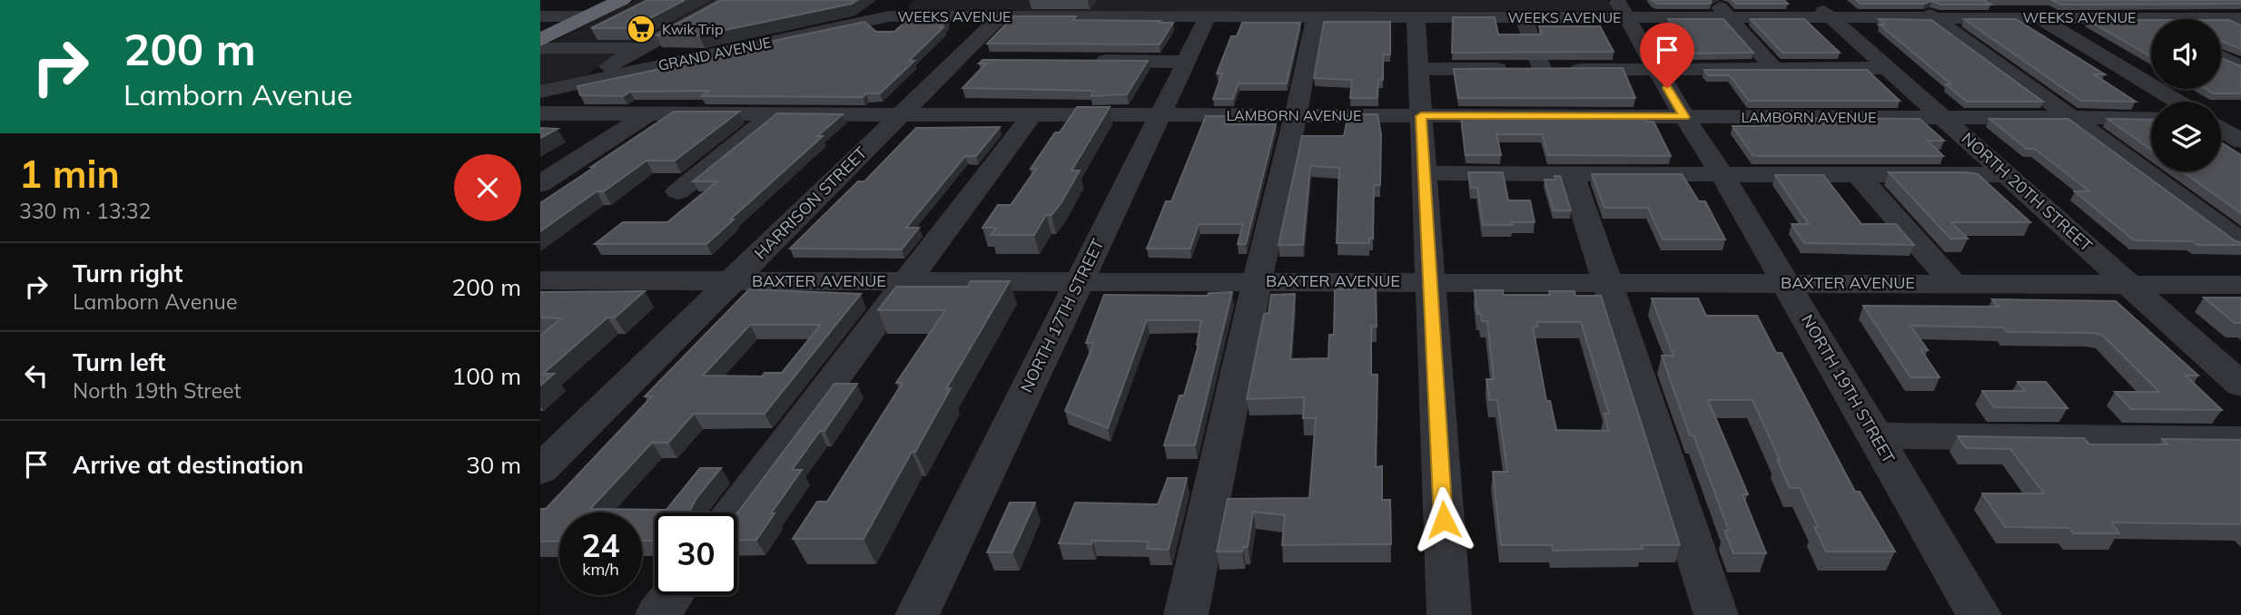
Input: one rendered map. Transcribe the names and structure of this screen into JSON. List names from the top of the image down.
{
  "streets": {
    "street": [
      "WEEKS AVENUE",
      "GRAND AVENUE",
      "LAMBORN AVENUE",
      "NORTH 20TH STREET",
      "HARRISON STREET",
      "BAXTER AVENUE",
      "NORTH 17TH STREET",
      "NORTH 19TH STREET"
    ]
  },
  "crossings": [
    ["WEEKS AVENUE", "GRAND AVENUE"],
    ["WEEKS AVENUE", "NORTH 20TH STREET"],
    ["WEEKS AVENUE", "HARRISON STREET"],
    ["WEEKS AVENUE", "NORTH 17TH STREET"],
    ["WEEKS AVENUE", "NORTH 19TH STREET"],
    ["LAMBORN AVENUE", "NORTH 20TH STREET"],
    ["LAMBORN AVENUE", "HARRISON STREET"],
    ["LAMBORN AVENUE", "NORTH 17TH STREET"],
    ["LAMBORN AVENUE", "NORTH 19TH STREET"],
    ["NORTH 20TH STREET", "BAXTER AVENUE"],
    ["HARRISON STREET", "BAXTER AVENUE"],
    ["BAXTER AVENUE", "NORTH 17TH STREET"],
    ["BAXTER AVENUE", "NORTH 19TH STREET"]
  ],
  "places": {
    "supermarket": ["Kwik Trip"]
  },
  "page": {
    "turn": ["200 m", "Lamborn Avenue"],
    "heading": ["1 min", "330 m · 13:32"],
    "list": [
      {
        "name": "Turn right",
        "note": "Lamborn Avenue",
        "value": "200 m"
      },
      {
        "name": "Turn left",
        "note": "North 19th Street",
        "value": "100 m"
      },
      {
        "name": "Arrive at destination",
        "value": "30 m"
      }
    ],
    "speed": "24 km/h",
    "limit": "30"
  }
}
